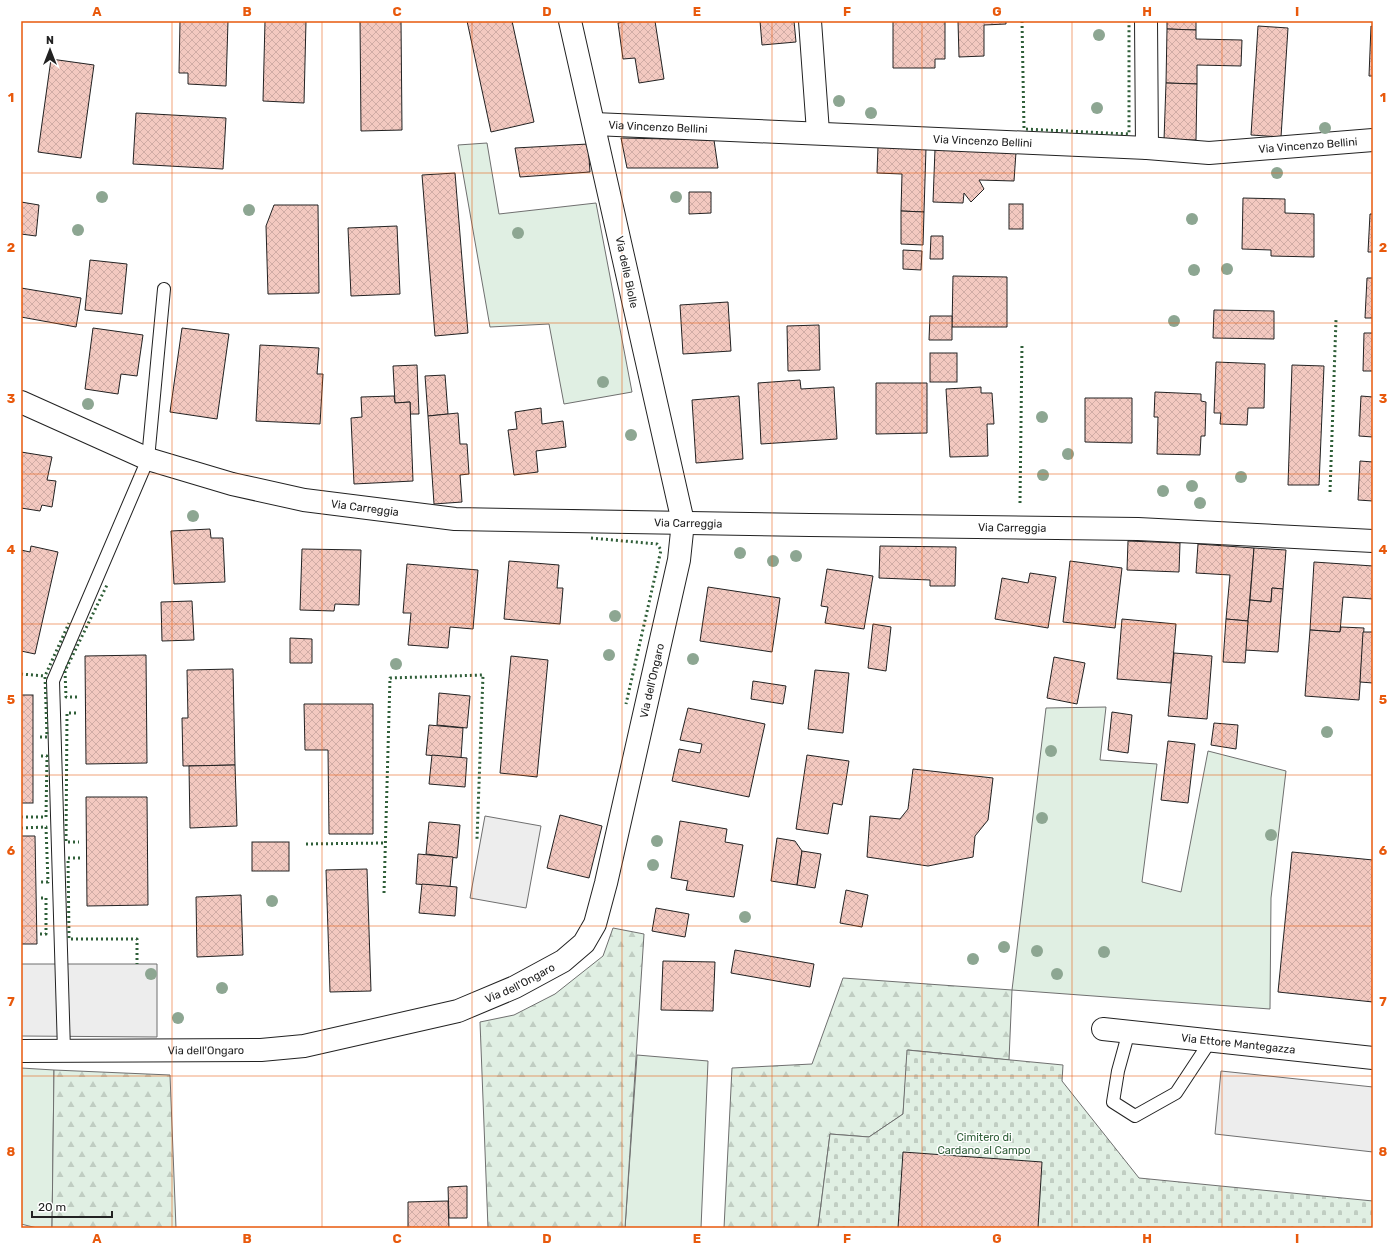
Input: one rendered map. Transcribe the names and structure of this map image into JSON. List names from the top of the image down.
{
  "streets": {
    "street": [
      "Via Vincenzo Bellini",
      "Via delle Biolle",
      "Via Carreggia",
      "Via dell'Ongaro",
      "Via Ettore Mantegazza"
    ]
  },
  "crossings": [
    ["Via Vincenzo Bellini", "Via delle Biolle"],
    ["Via delle Biolle", "Via Carreggia"],
    ["Via delle Biolle", "Via dell'Ongaro"],
    ["Via Carreggia", "Via dell'Ongaro"]
  ],
  "parks": ["Cimitero di Cardano al Campo"],
  "scale_bar": "20 m",
  "north": "top",
  "grid": {
    "columns": [
      "A",
      "B",
      "C",
      "D",
      "E",
      "F",
      "G",
      "H",
      "I"
    ],
    "rows": [
      "1",
      "2",
      "3",
      "4",
      "5",
      "6",
      "7",
      "8"
    ]
  }
}
